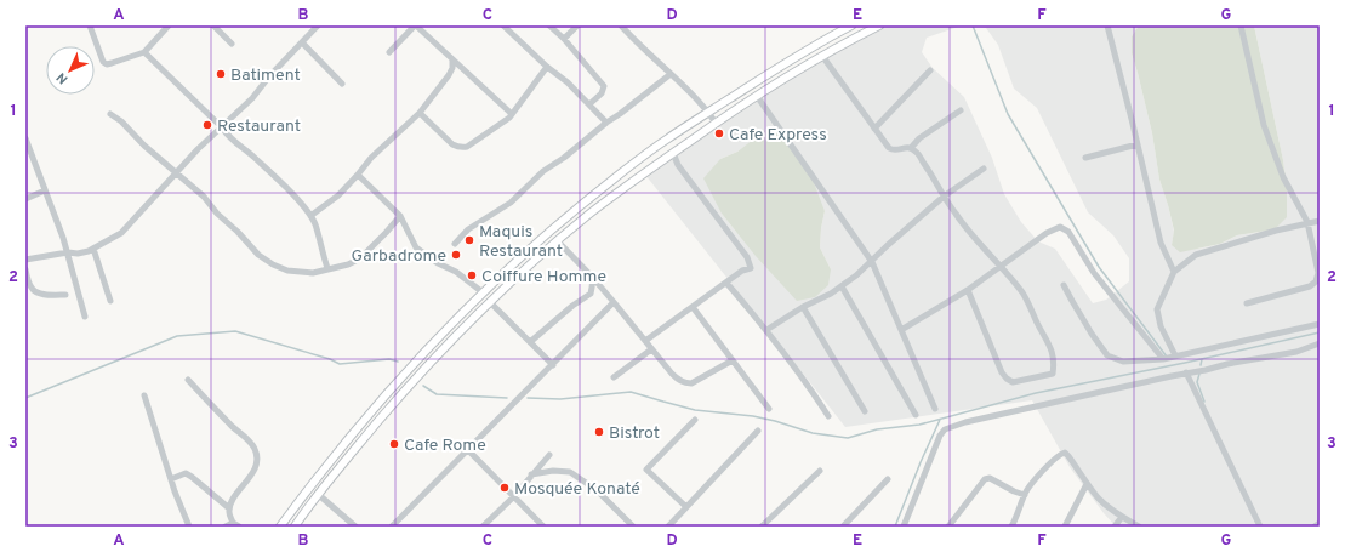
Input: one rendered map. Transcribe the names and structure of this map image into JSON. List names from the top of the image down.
{
  "places": [
    "Batiment",
    "Restaurant",
    "Cafe Express",
    "Maquis Restaurant",
    "Garbadrome",
    "Coiffure Homme",
    "Bistrot",
    "Cafe Rome",
    "Mosquée Konaté"
  ],
  "north": "bottom left",
  "grid": {
    "columns": [
      "A",
      "B",
      "C",
      "D",
      "E",
      "F",
      "G"
    ],
    "rows": ["1", "2", "3"]
  }
}
